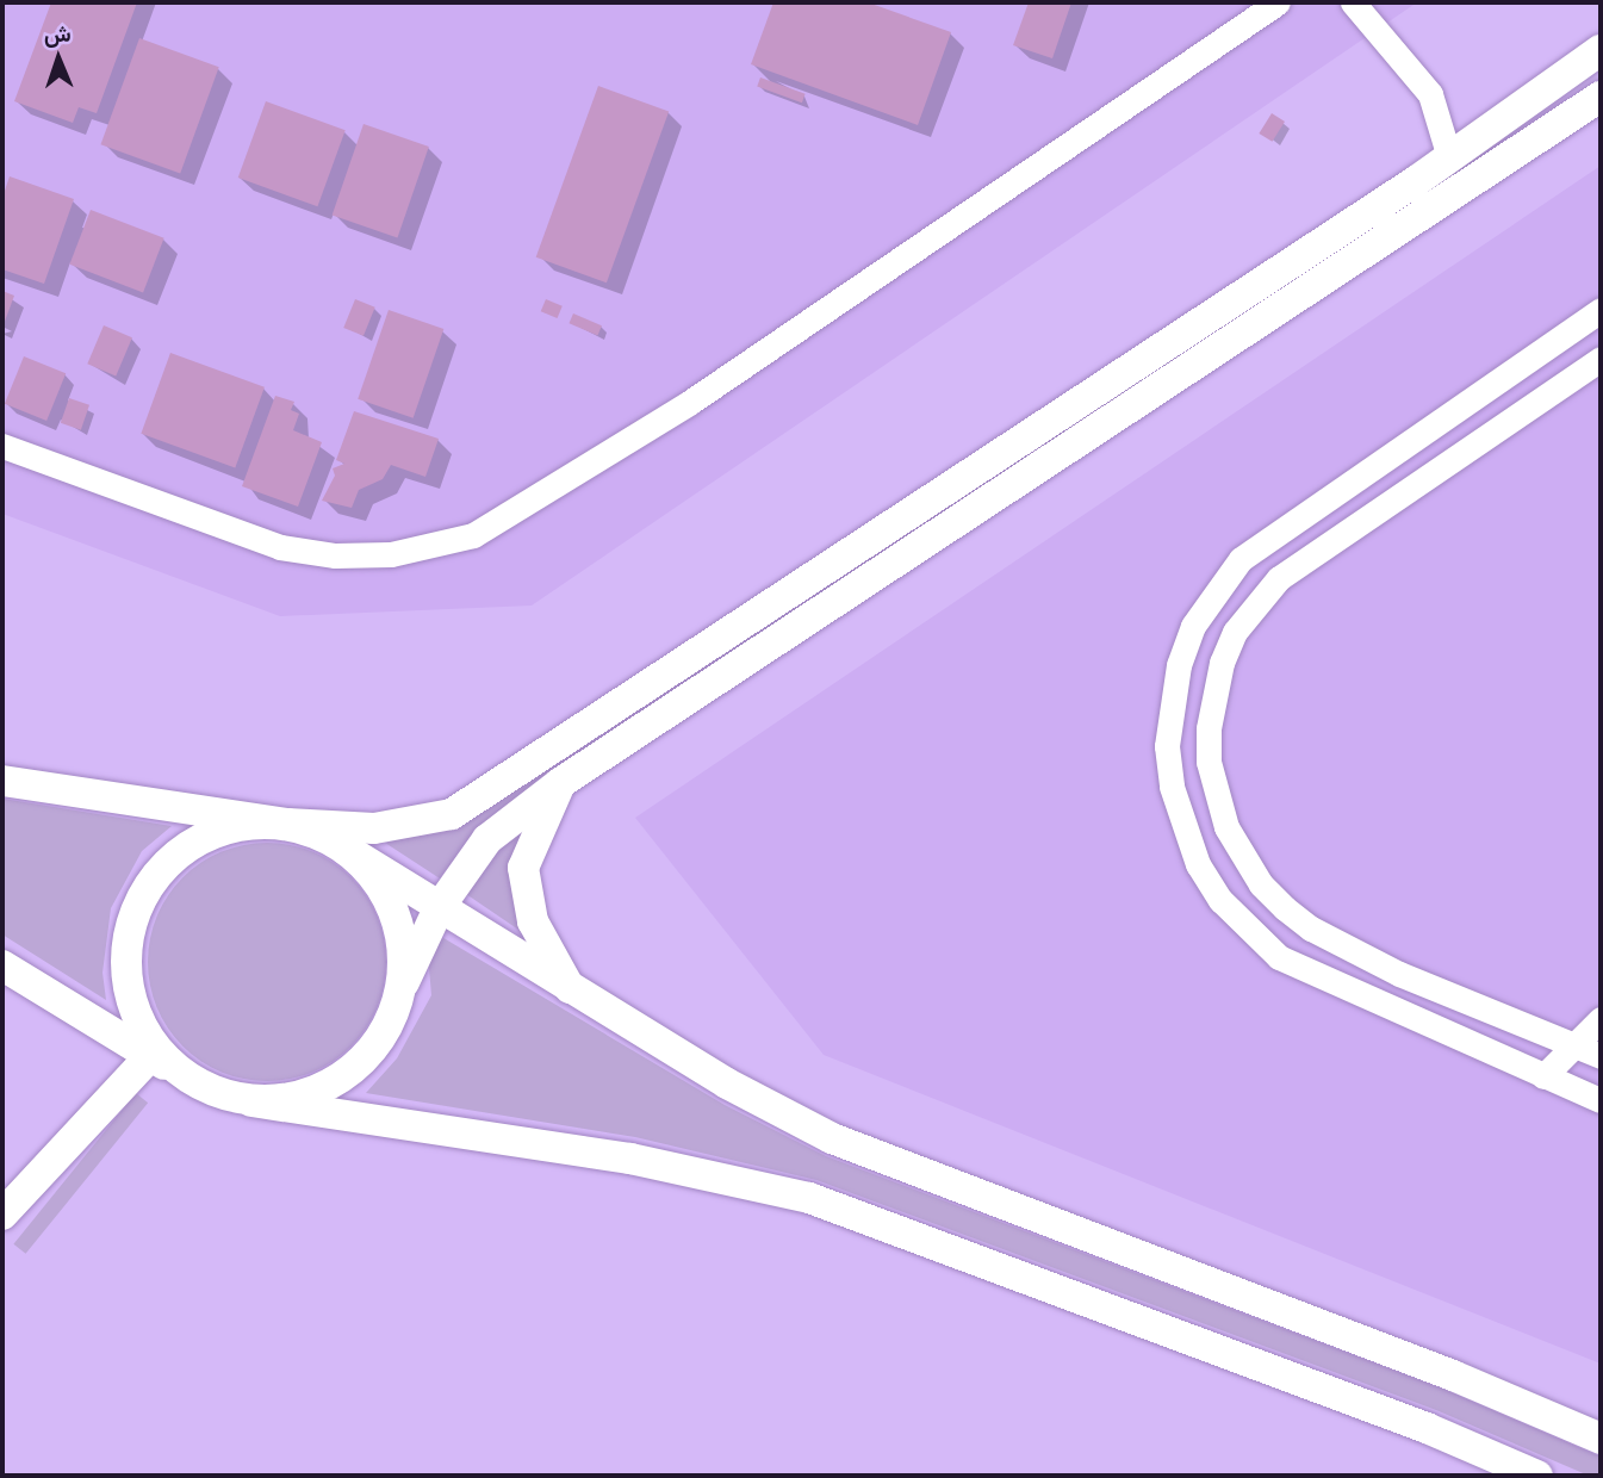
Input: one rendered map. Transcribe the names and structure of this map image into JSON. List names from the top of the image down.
{
  "north": "top"
}
